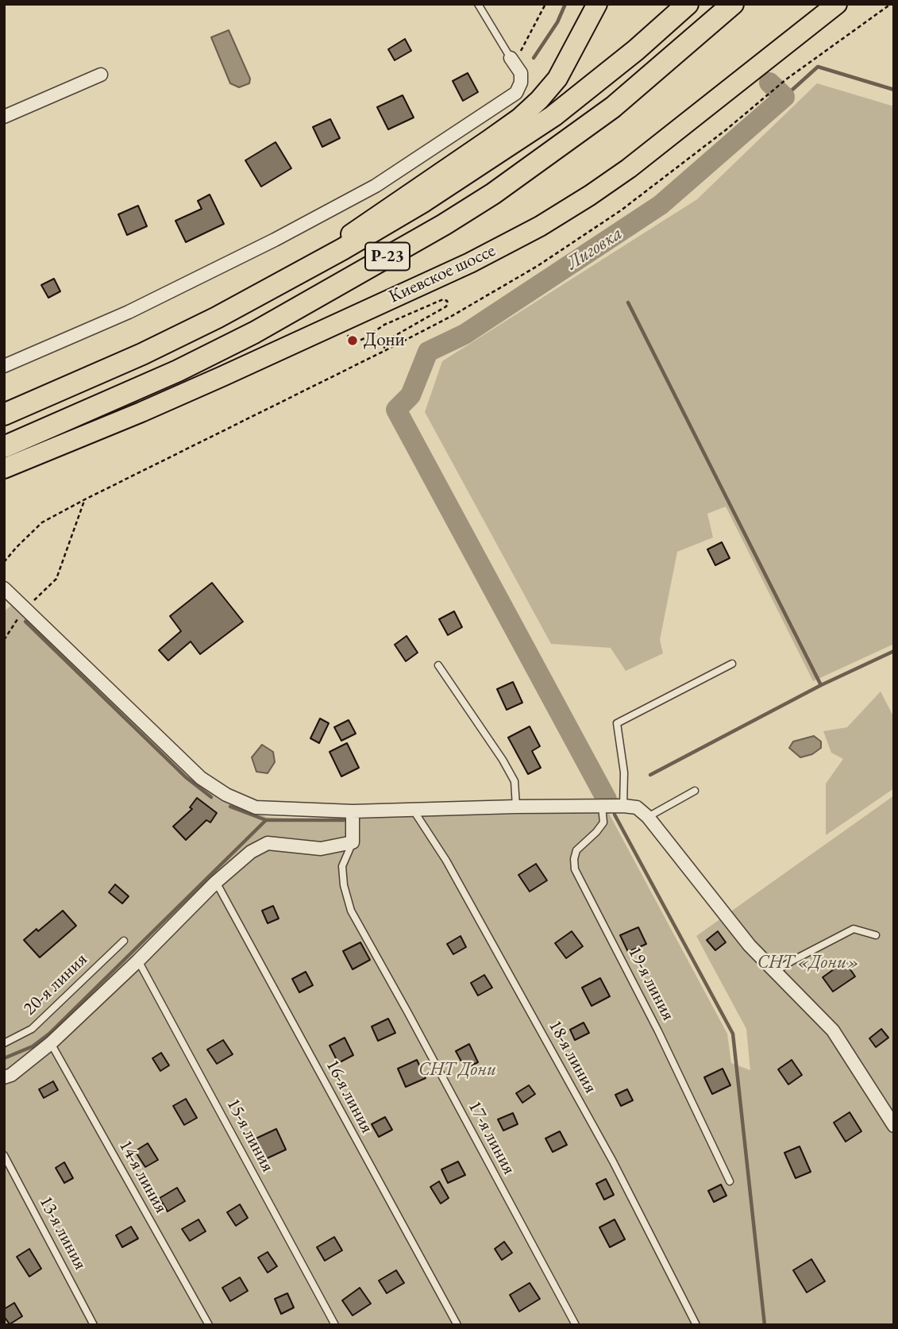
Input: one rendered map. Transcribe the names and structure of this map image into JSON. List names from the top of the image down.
{
  "streets": {
    "highway": ["Р-23"],
    "main road": ["Киевское шоссе"],
    "lane": [
      "19-я линия",
      "20-я линия",
      "18-я линия",
      "16-я линия",
      "15-я линия",
      "17-я линия",
      "14-я линия",
      "13-я линия"
    ]
  },
  "crossings": [
    ["Р-23", "Киевское шоссе"]
  ],
  "water": ["Лиговка"],
  "parks": ["СНТ «Дони»", "СНТ Дони"],
  "places": ["Дони"]
}
